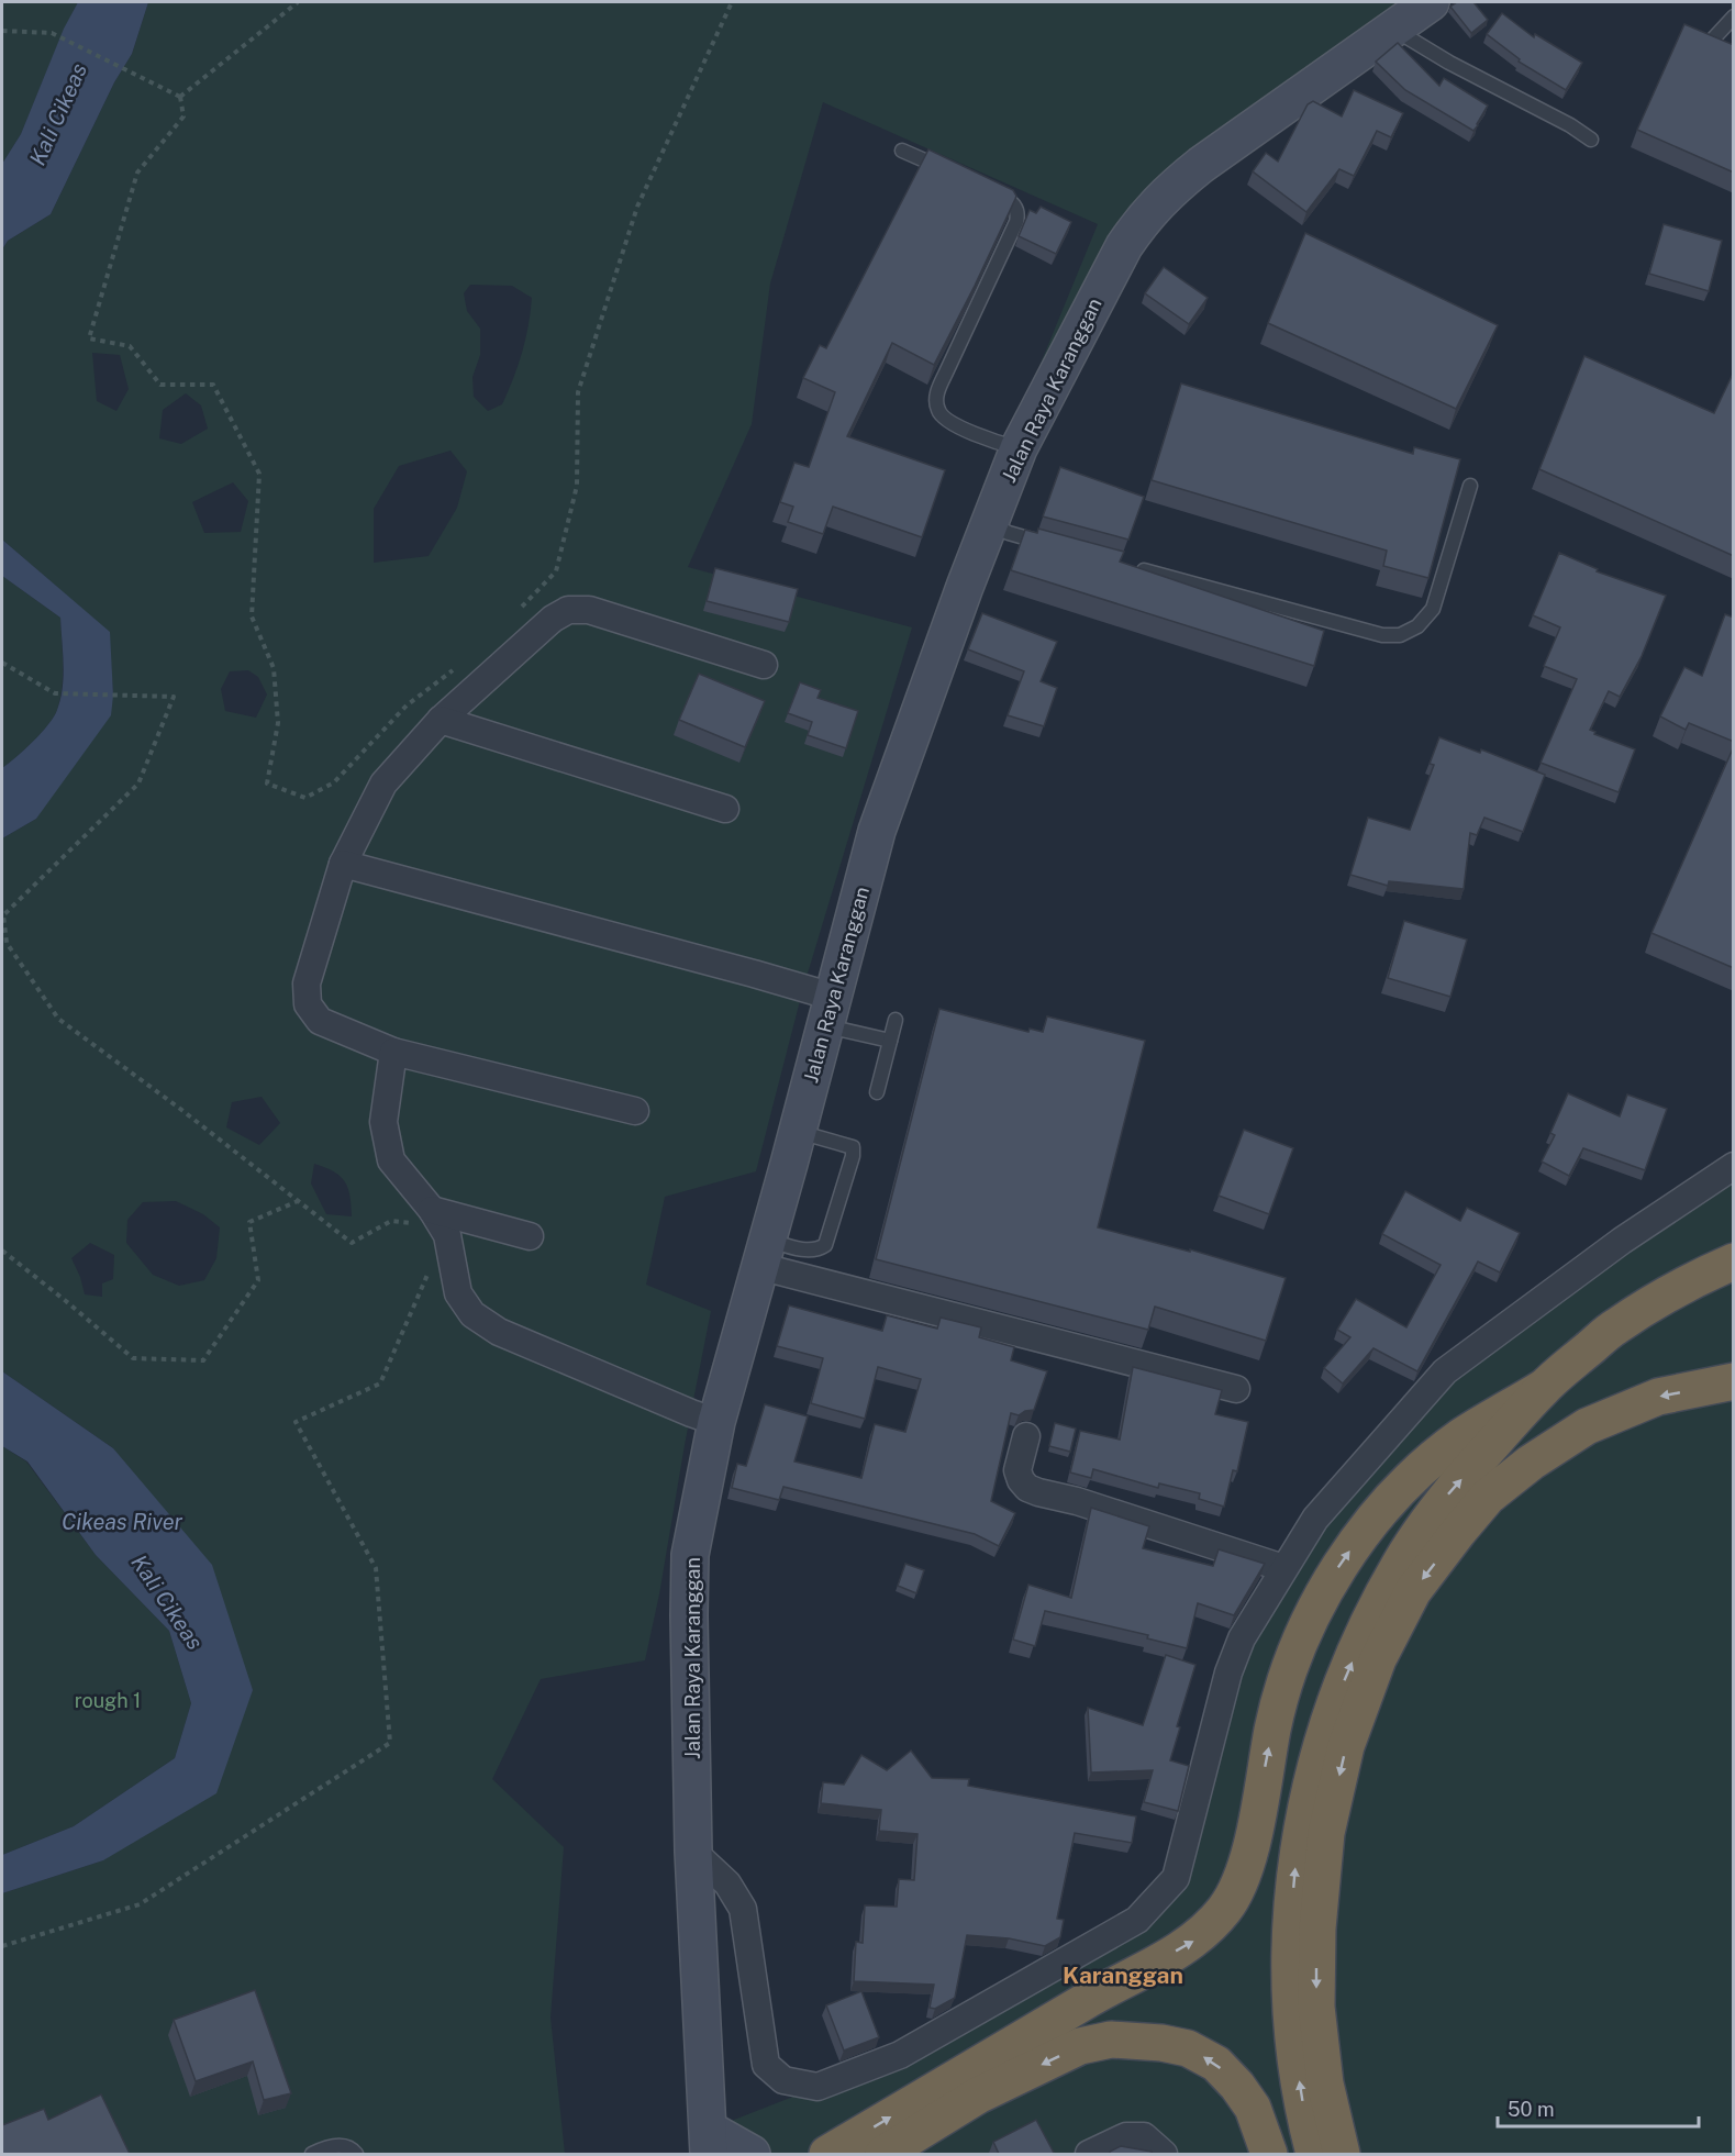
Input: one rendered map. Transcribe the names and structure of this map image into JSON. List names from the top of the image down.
{
  "streets": {
    "street": ["Jalan Raya Karanggan"]
  },
  "districts": ["Karanggan"],
  "water": ["Kali Cikeas", "Cikeas River"],
  "parks": ["rough 1"],
  "scale_bar": "50 m"
}
